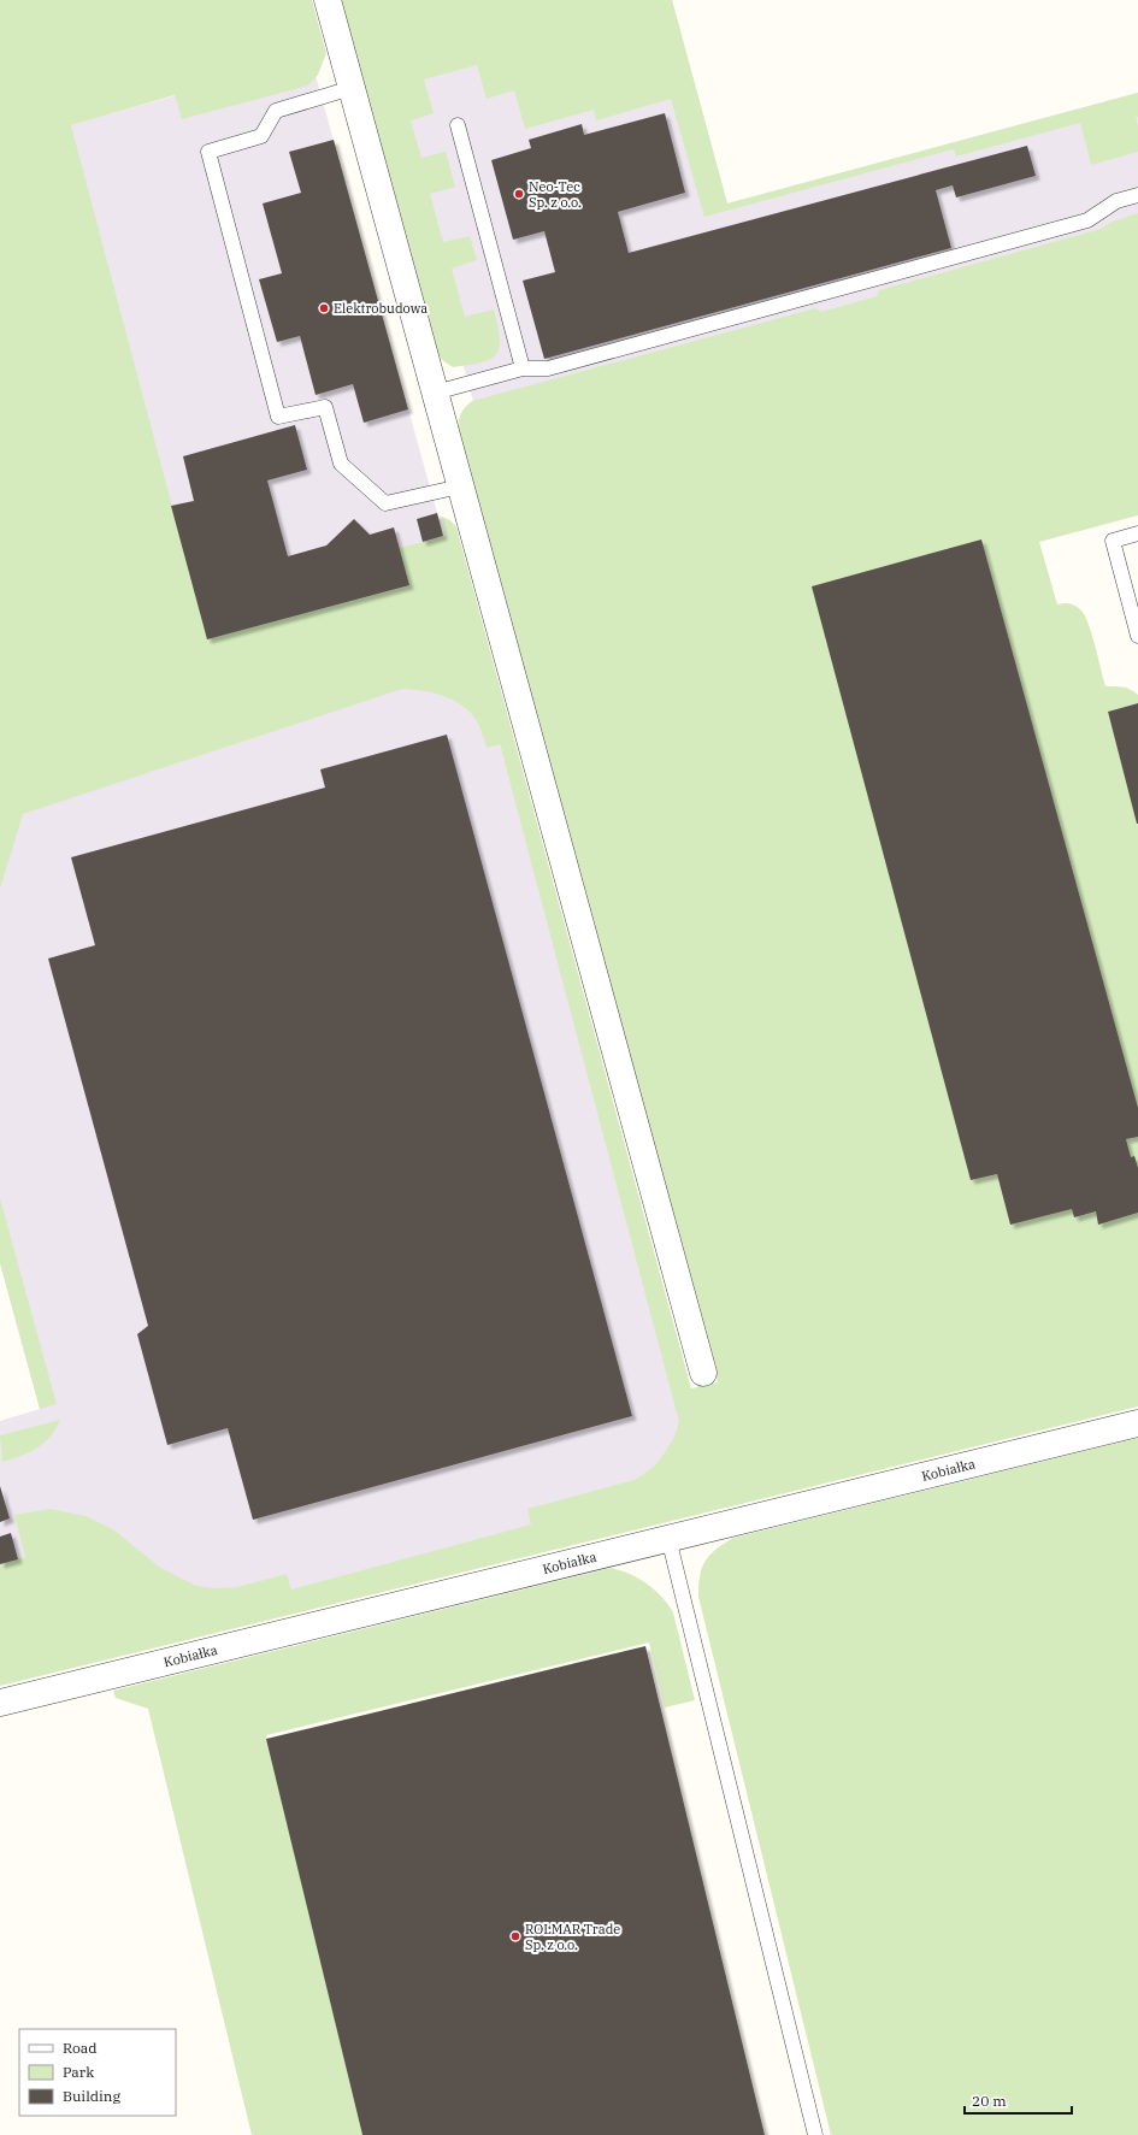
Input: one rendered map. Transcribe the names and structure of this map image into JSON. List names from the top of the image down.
{
  "streets": {
    "street": ["Kobiałka"]
  },
  "places": ["Neo-Tec Sp. z o.o.", "Elektrobudowa", "ROLMAR Trade Sp. z o.o."],
  "legend": ["Road", "Park", "Building"],
  "scale_bar": "20 m"
}
